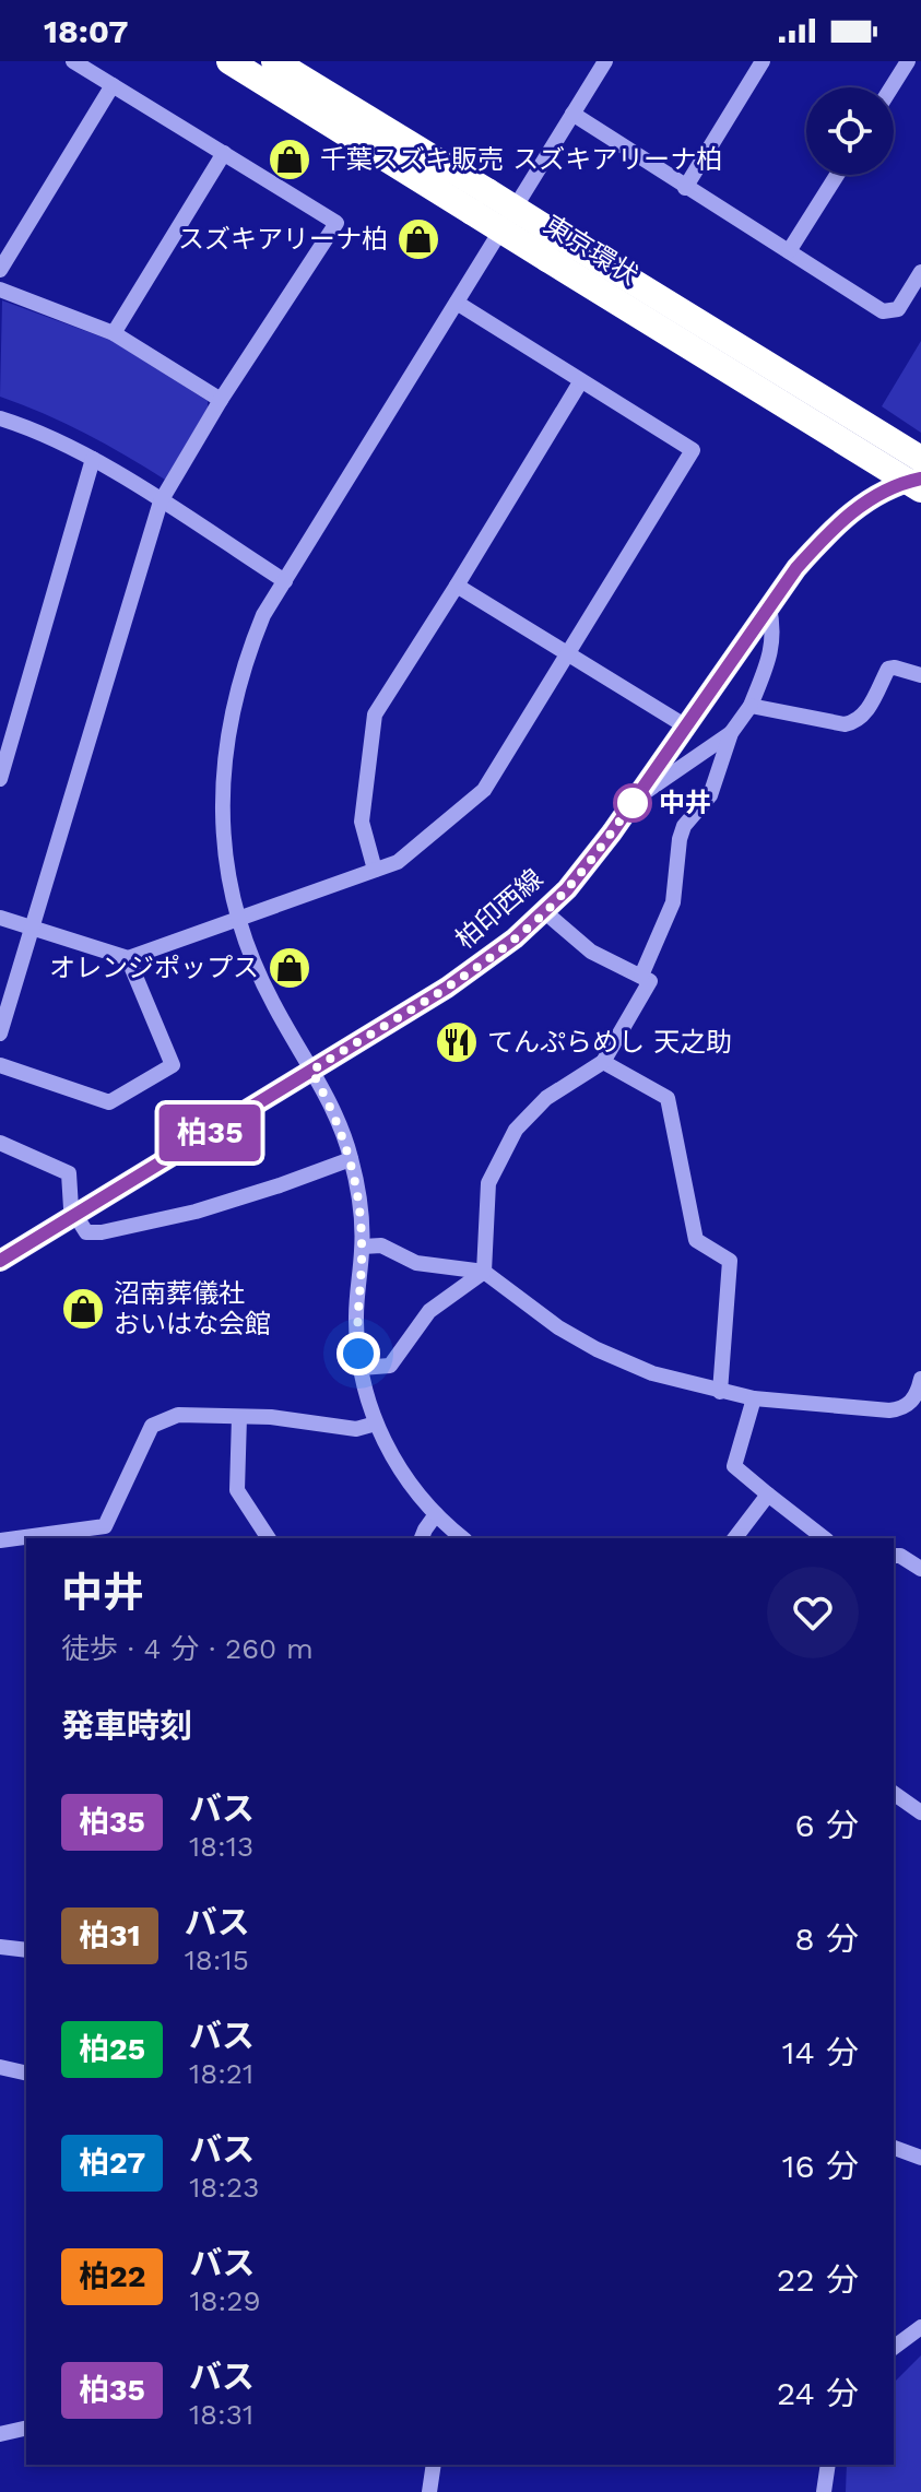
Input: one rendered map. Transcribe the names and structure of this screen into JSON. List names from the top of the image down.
{
  "streets": {
    "highway": ["東京環状"],
    "main road": ["柏印西線"]
  },
  "crossings": [
    ["東京環状", "柏印西線"]
  ],
  "places": {
    "shop": [
      "千葉スズキ販売 スズキアリーナ柏",
      "スズキアリーナ柏",
      "オレンジポップス",
      "沼南葬儀社 おいはな会館"
    ],
    "other": ["中井"],
    "restaurant": ["てんぷらめし 天之助"]
  },
  "lines": ["bus line 柏35"],
  "page": {
    "status": "18:07",
    "on_map": "柏35",
    "heading": [
      ["中井", "徒歩 · 4 分 · 260 m"],
      "発車時刻"
    ],
    "list": [
      {
        "mark": "柏35",
        "name": "バス",
        "note": "18:13",
        "value": "6 分"
      },
      {
        "mark": "柏31",
        "name": "バス",
        "note": "18:15",
        "value": "8 分"
      },
      {
        "mark": "柏25",
        "name": "バス",
        "note": "18:21",
        "value": "14 分"
      },
      {
        "mark": "柏27",
        "name": "バス",
        "note": "18:23",
        "value": "16 分"
      },
      {
        "mark": "柏22",
        "name": "バス",
        "note": "18:29",
        "value": "22 分"
      },
      {
        "mark": "柏35",
        "name": "バス",
        "note": "18:31",
        "value": "24 分"
      }
    ]
  }
}
